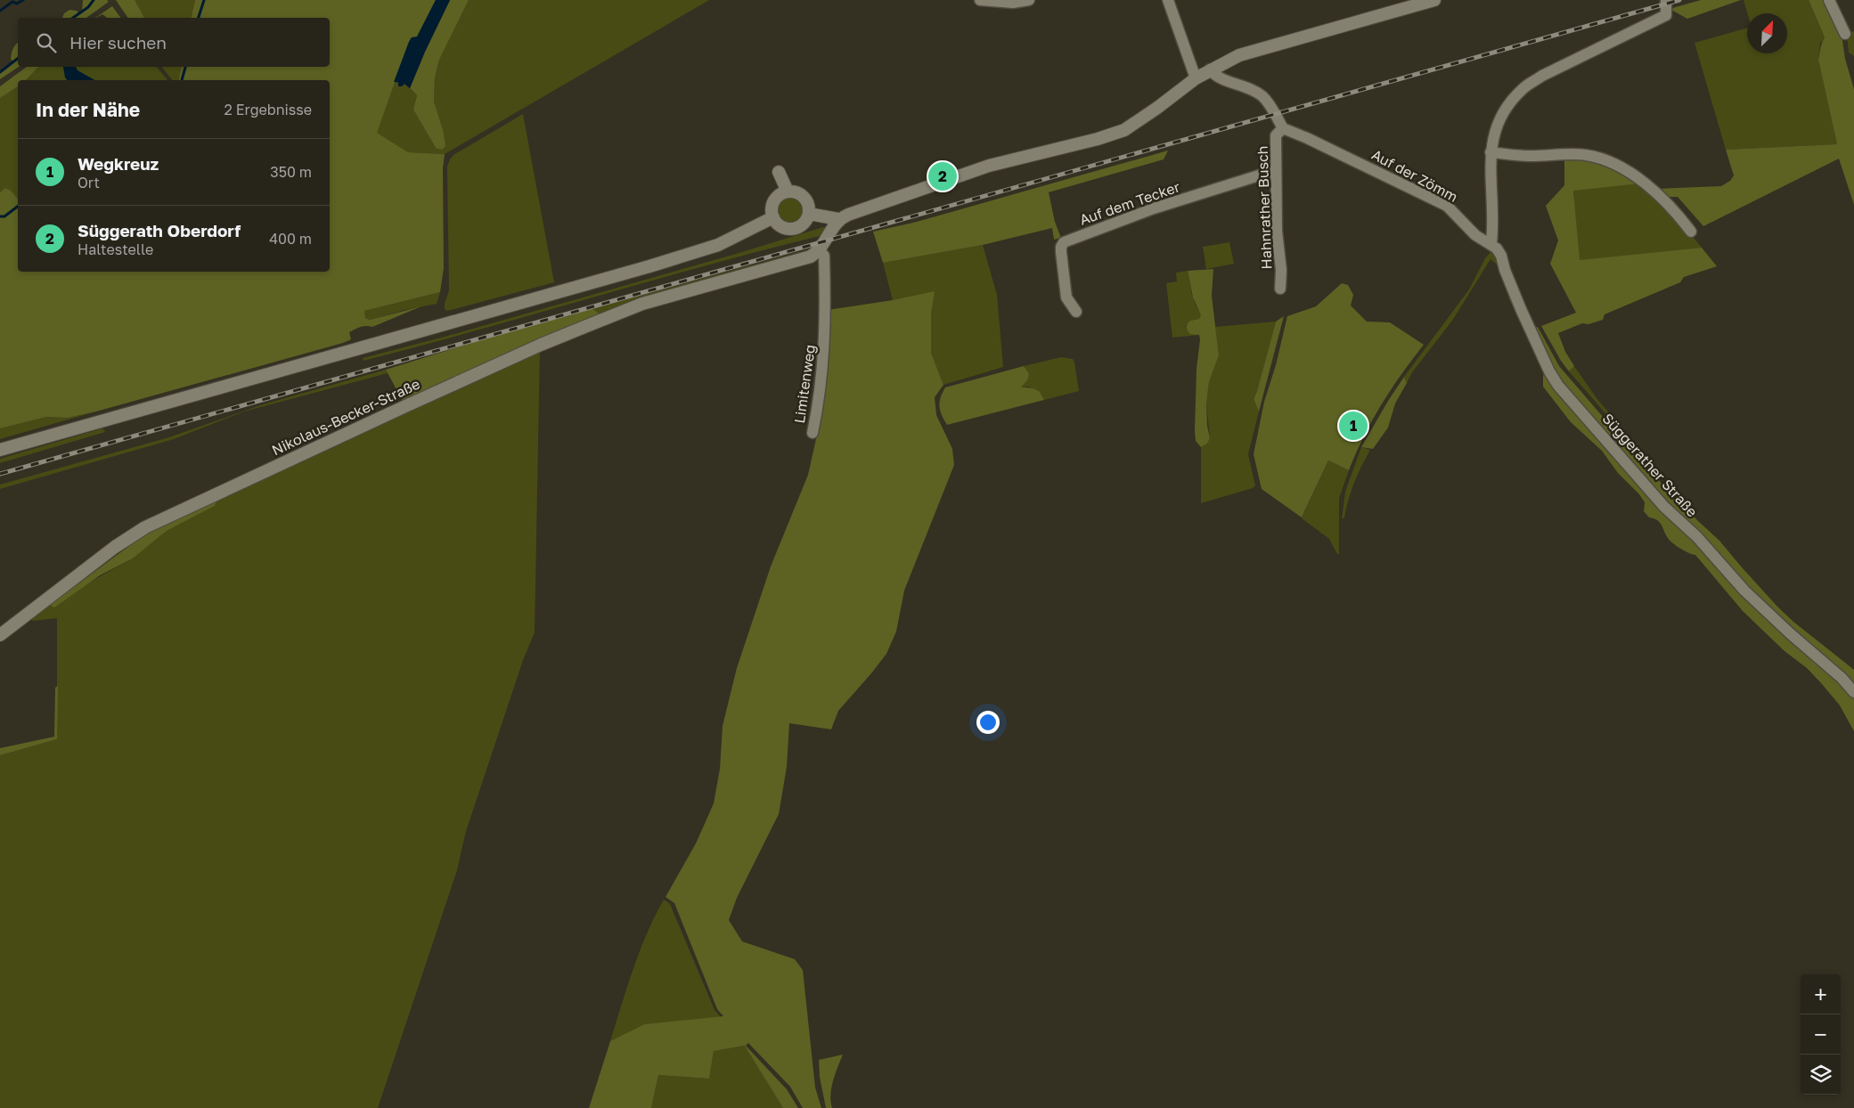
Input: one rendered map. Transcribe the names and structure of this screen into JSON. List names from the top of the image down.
{
  "streets": {
    "main road": ["Nikolaus-Becker-Straße"],
    "street": [
      "Auf der Zömm",
      "Auf dem Tecker",
      "Hahnrather Busch",
      "Limitenweg",
      "Süggerather Straße"
    ]
  },
  "crossings": [
    ["Auf der Zömm", "Hahnrather Busch"],
    ["Auf der Zömm", "Süggerather Straße"],
    ["Auf dem Tecker", "Hahnrather Busch"],
    ["Limitenweg", "Nikolaus-Becker-Straße"]
  ],
  "north": "top right",
  "page": {
    "search": "Hier suchen",
    "heading": ["In der Nähe", "2 Ergebnisse"],
    "list": [
      {
        "mark": "1",
        "name": "Wegkreuz",
        "note": "Ort",
        "value": "350 m"
      },
      {
        "mark": "2",
        "name": "Süggerath Oberdorf",
        "note": "Haltestelle",
        "value": "400 m"
      }
    ],
    "pins": ["2", "1"],
    "map_buttons": ["+", "−"]
  }
}
